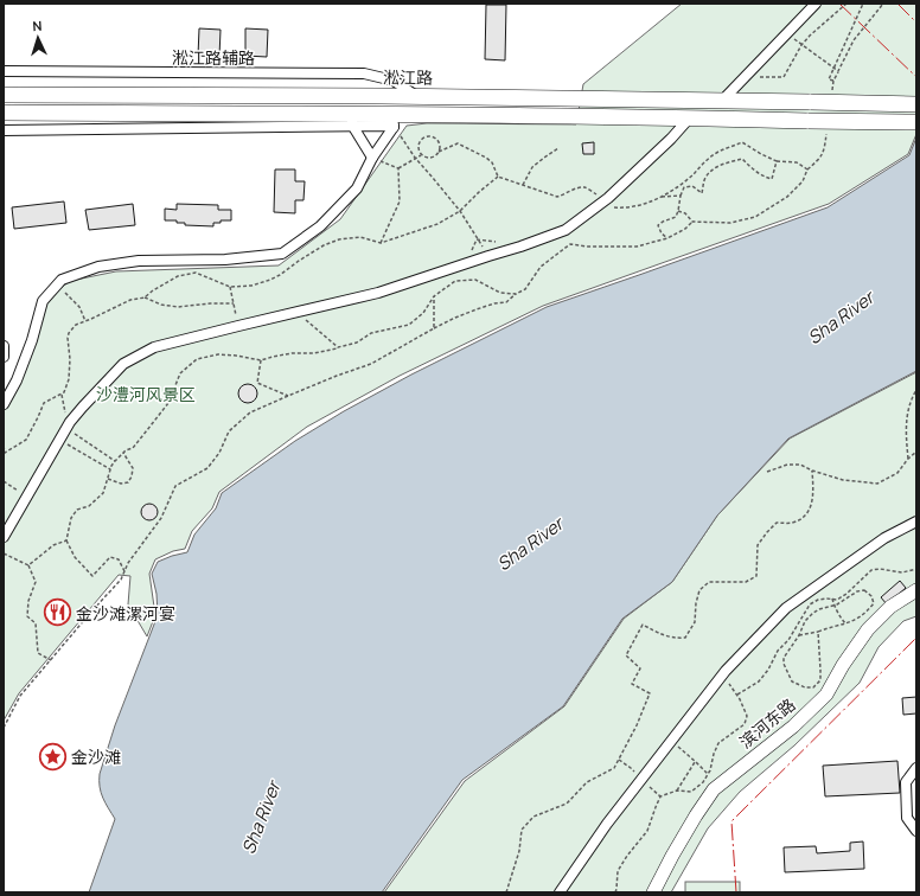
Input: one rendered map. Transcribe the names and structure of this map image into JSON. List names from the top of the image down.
{
  "streets": {
    "main road": ["淞江路"],
    "street": ["淞江路辅路", "滨河东路"]
  },
  "crossings": [
    ["淞江路辅路", "淞江路"]
  ],
  "water": ["Sha River"],
  "parks": ["沙澧河风景区"],
  "places": {
    "restaurant": ["金沙滩漯河宴"],
    "place": ["金沙滩"]
  },
  "north": "top"
}
